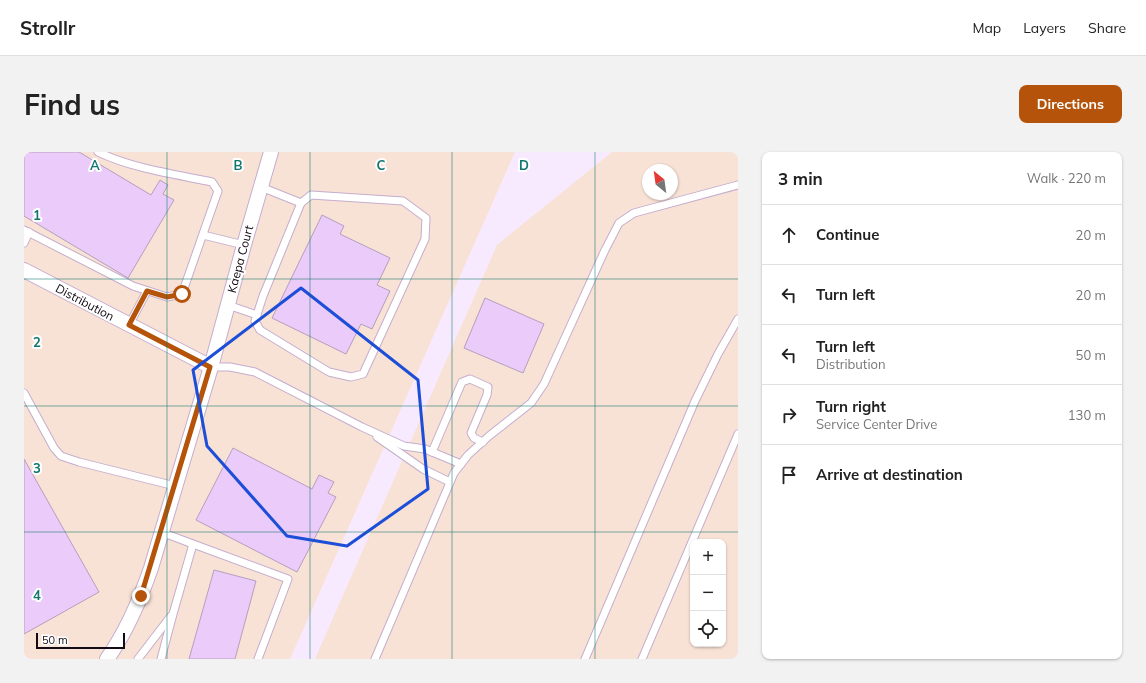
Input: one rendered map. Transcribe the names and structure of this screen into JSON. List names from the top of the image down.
{
  "streets": {
    "street": ["Kaepa Court", "Distribution"]
  },
  "crossings": [
    ["Kaepa Court", "Distribution"]
  ],
  "scale_bar": "50 m",
  "north": "top left",
  "page": {
    "header": "Strollr",
    "nav": ["Map", "Layers", "Share"],
    "buttons": "Directions",
    "title": "Find us",
    "heading": ["3 min", "Walk · 220 m"],
    "list": [
      ["Continue", "20 m"],
      ["Turn left", "20 m"],
      ["Turn left", "Distribution", "50 m"],
      ["Turn right", "Service Center Drive", "130 m"],
      "Arrive at destination"
    ],
    "map_buttons": ["+", "−"],
    "scale": "50 m"
  },
  "grid": {
    "columns": [
      "A",
      "B",
      "C",
      "D"
    ],
    "rows": [
      "1",
      "2",
      "3",
      "4"
    ]
  }
}
